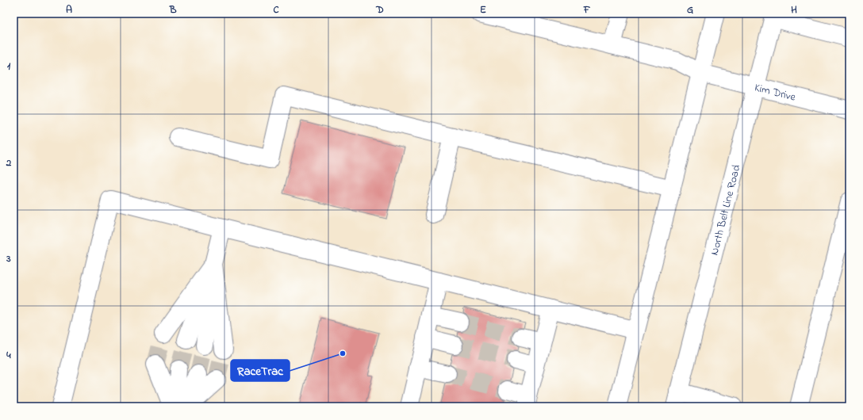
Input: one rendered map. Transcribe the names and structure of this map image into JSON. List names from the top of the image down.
{
  "streets": {
    "main road": ["Kim Drive", "North Belt Line Road"]
  },
  "crossings": [
    ["Kim Drive", "North Belt Line Road"]
  ],
  "places": ["RaceTrac"],
  "grid": {
    "columns": [
      "A",
      "B",
      "C",
      "D",
      "E",
      "F",
      "G",
      "H"
    ],
    "rows": [
      "1",
      "2",
      "3",
      "4"
    ]
  }
}
